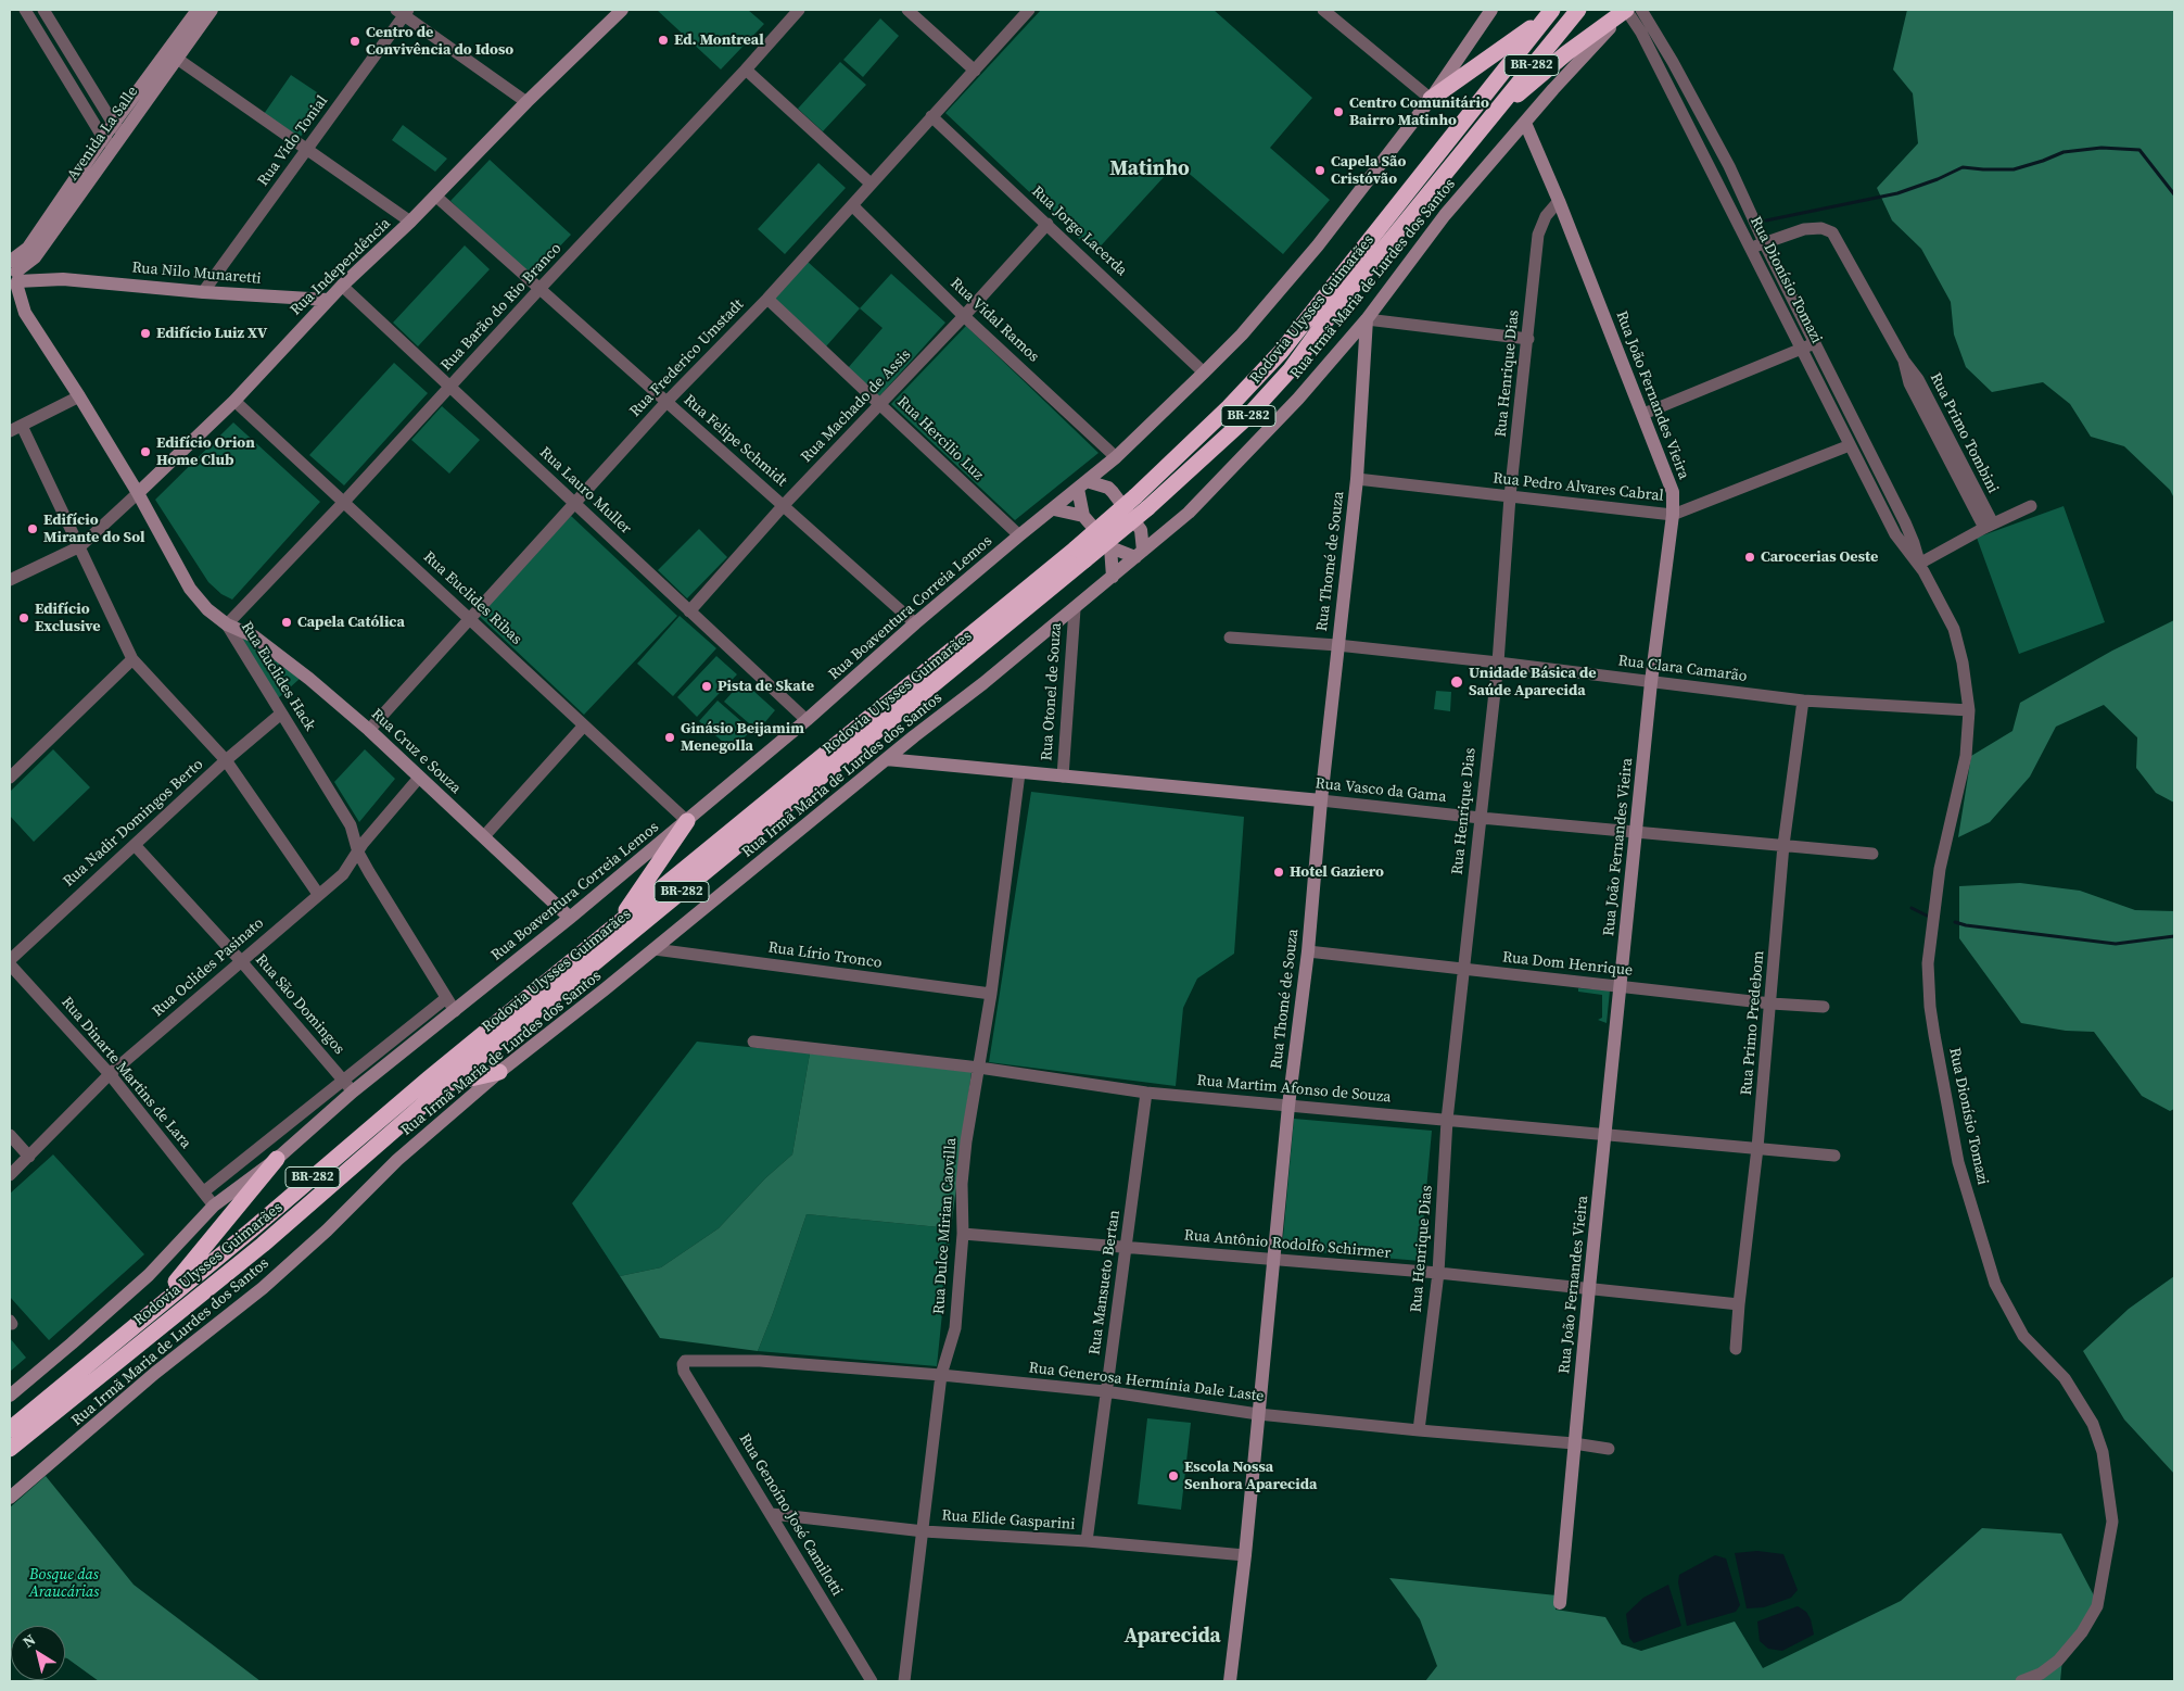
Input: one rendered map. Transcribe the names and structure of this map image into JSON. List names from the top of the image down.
{
  "streets": {
    "highway": ["BR-282", "Rodovia Ulysses Guimarães"],
    "street": [
      "Avenida La Salle",
      "Rua Vido Tonial",
      "Rua Jorge Lacerda",
      "Rua Independência",
      "Rua Nilo Munaretti",
      "Rua Irmã Maria de Lurdes dos Santos",
      "Rua Dionísio Tomazi",
      "Rua Barão do Rio Branco",
      "Rua Vidal Ramos",
      "Rua Frederico Umstadt",
      "Rua Henrique Dias",
      "Rua João Fernandes Vieira",
      "Rua Machado de Assis",
      "Rua Primo Tombini",
      "Rua Hercilio Luz",
      "Rua Felipe Schmidt",
      "Rua Pedro Alvares Cabral",
      "Rua Lauro Muller",
      "Rua Thomé de Souza",
      "Rua Euclides Ribas",
      "Rua Boaventura Correia Lemos",
      "Rua Clara Camarão",
      "Rua Euclides Hack",
      "Rua Otonel de Souza",
      "Rua Cruz e Souza",
      "Rua Vasco da Gama",
      "Rua Nadir Domingos Berto",
      "Rua Lírio Tronco",
      "Rua Dom Henrique",
      "Rua Oclides Pasinato",
      "Rua São Domingos",
      "Rua Primo Predebom",
      "Rua Dinarte Martins de Lara",
      "Rua Martim Afonso de Souza",
      "Rua Dulce Mirian Caovilla",
      "Rua Antônio Rodolfo Schirmer",
      "Rua Mansueto Bertan",
      "Rua Generosa Hermínia Dale Laste",
      "Rua Genoíno José Camilotti",
      "Rua Elide Gasparini"
    ]
  },
  "crossings": [
    ["Avenida La Salle", "Rua Nilo Munaretti"],
    ["Avenida La Salle", "Rua Euclides Hack"],
    ["Rua Vido Tonial", "Rua Nilo Munaretti"],
    ["Rua Jorge Lacerda", "Rua Frederico Umstadt"],
    ["Rua Jorge Lacerda", "Rua Machado de Assis"],
    ["Rua Jorge Lacerda", "Rua Boaventura Correia Lemos"],
    ["Rua Independência", "Rua Nilo Munaretti"],
    ["Rua Independência", "Rua Felipe Schmidt"],
    ["Rua Independência", "Rua Lauro Muller"],
    ["Rua Independência", "Rua Euclides Ribas"],
    ["Rua Independência", "Rua Euclides Hack"],
    ["Rua Nilo Munaretti", "Rua Euclides Hack"],
    ["Rua Irmã Maria de Lurdes dos Santos", "Rua Dionísio Tomazi"],
    ["Rua Irmã Maria de Lurdes dos Santos", "Rua João Fernandes Vieira"],
    ["Rua Irmã Maria de Lurdes dos Santos", "Rua Thomé de Souza"],
    ["Rua Irmã Maria de Lurdes dos Santos", "Rua Otonel de Souza"],
    ["Rua Irmã Maria de Lurdes dos Santos", "Rua Vasco da Gama"],
    ["Rua Irmã Maria de Lurdes dos Santos", "Rua Lírio Tronco"],
    ["Rua Dionísio Tomazi", "Rua Primo Tombini"],
    ["Rua Dionísio Tomazi", "Rua Pedro Alvares Cabral"],
    ["Rua Dionísio Tomazi", "Rua Clara Camarão"],
    ["Rua Barão do Rio Branco", "Rua Felipe Schmidt"],
    ["Rua Barão do Rio Branco", "Rua Lauro Muller"],
    ["Rua Barão do Rio Branco", "Rua Euclides Ribas"],
    ["Rua Barão do Rio Branco", "Rua Euclides Hack"],
    ["Rua Barão do Rio Branco", "Rua Cruz e Souza"],
    ["Rua Vidal Ramos", "Rua Frederico Umstadt"],
    ["Rua Vidal Ramos", "Rua Machado de Assis"],
    ["Rua Vidal Ramos", "Rua Boaventura Correia Lemos"],
    ["Rua Frederico Umstadt", "Rua Hercilio Luz"],
    ["Rua Frederico Umstadt", "Rua Felipe Schmidt"],
    ["Rua Frederico Umstadt", "Rua Lauro Muller"],
    ["Rua Frederico Umstadt", "Rua Euclides Ribas"],
    ["Rua Frederico Umstadt", "Rua Cruz e Souza"],
    ["Rua Henrique Dias", "Rua João Fernandes Vieira"],
    ["Rua Henrique Dias", "Rua Pedro Alvares Cabral"],
    ["Rua Henrique Dias", "Rua Clara Camarão"],
    ["Rua Henrique Dias", "Rua Vasco da Gama"],
    ["Rua Henrique Dias", "Rua Dom Henrique"],
    ["Rua Henrique Dias", "Rua Martim Afonso de Souza"],
    ["Rua Henrique Dias", "Rua Antônio Rodolfo Schirmer"],
    ["Rua Henrique Dias", "Rua Generosa Hermínia Dale Laste"],
    ["Rua João Fernandes Vieira", "Rua Pedro Alvares Cabral"],
    ["Rua João Fernandes Vieira", "Rua Clara Camarão"],
    ["Rua João Fernandes Vieira", "Rua Vasco da Gama"],
    ["Rua João Fernandes Vieira", "Rua Dom Henrique"],
    ["Rua João Fernandes Vieira", "Rua Martim Afonso de Souza"],
    ["Rua João Fernandes Vieira", "Rua Antônio Rodolfo Schirmer"],
    ["Rua João Fernandes Vieira", "Rua Generosa Hermínia Dale Laste"],
    ["Rua Machado de Assis", "Rua Hercilio Luz"],
    ["Rua Machado de Assis", "Rua Felipe Schmidt"],
    ["Rua Machado de Assis", "Rua Lauro Muller"],
    ["Rua Hercilio Luz", "Rua Boaventura Correia Lemos"],
    ["Rua Felipe Schmidt", "Rua Boaventura Correia Lemos"],
    ["Rua Pedro Alvares Cabral", "Rua Thomé de Souza"],
    ["Rua Lauro Muller", "Rua Boaventura Correia Lemos"],
    ["Rua Thomé de Souza", "Rua Clara Camarão"],
    ["Rua Thomé de Souza", "Rua Vasco da Gama"],
    ["Rua Thomé de Souza", "Rua Dom Henrique"],
    ["Rua Thomé de Souza", "Rua Martim Afonso de Souza"],
    ["Rua Thomé de Souza", "Rua Antônio Rodolfo Schirmer"],
    ["Rua Thomé de Souza", "Rua Generosa Hermínia Dale Laste"],
    ["Rua Thomé de Souza", "Rua Elide Gasparini"],
    ["Rua Euclides Ribas", "Rua Boaventura Correia Lemos"],
    ["Rua Boaventura Correia Lemos", "Rua Euclides Hack"],
    ["Rua Boaventura Correia Lemos", "Rua Cruz e Souza"],
    ["Rua Boaventura Correia Lemos", "Rua São Domingos"],
    ["Rua Boaventura Correia Lemos", "Rua Dinarte Martins de Lara"],
    ["Rua Clara Camarão", "Rua Primo Predebom"],
    ["Rua Euclides Hack", "Rua Cruz e Souza"],
    ["Rua Euclides Hack", "Rua Nadir Domingos Berto"],
    ["Rua Euclides Hack", "Rua Oclides Pasinato"],
    ["Rua Otonel de Souza", "Rua Vasco da Gama"],
    ["Rua Cruz e Souza", "Rua Oclides Pasinato"],
    ["Rua Vasco da Gama", "Rua Primo Predebom"],
    ["Rua Vasco da Gama", "Rua Dulce Mirian Caovilla"],
    ["Rua Nadir Domingos Berto", "Rua São Domingos"],
    ["Rua Lírio Tronco", "Rua Dulce Mirian Caovilla"],
    ["Rua Dom Henrique", "Rua Primo Predebom"],
    ["Rua Oclides Pasinato", "Rua São Domingos"],
    ["Rua Oclides Pasinato", "Rua Dinarte Martins de Lara"],
    ["Rua Primo Predebom", "Rua Martim Afonso de Souza"],
    ["Rua Primo Predebom", "Rua Antônio Rodolfo Schirmer"],
    ["Rua Martim Afonso de Souza", "Rua Dulce Mirian Caovilla"],
    ["Rua Martim Afonso de Souza", "Rua Mansueto Bertan"],
    ["Rua Dulce Mirian Caovilla", "Rua Antônio Rodolfo Schirmer"],
    ["Rua Dulce Mirian Caovilla", "Rua Generosa Hermínia Dale Laste"],
    ["Rua Dulce Mirian Caovilla", "Rua Elide Gasparini"],
    ["Rua Antônio Rodolfo Schirmer", "Rua Mansueto Bertan"],
    ["Rua Mansueto Bertan", "Rua Generosa Hermínia Dale Laste"],
    ["Rua Mansueto Bertan", "Rua Elide Gasparini"],
    ["Rua Generosa Hermínia Dale Laste", "Rua Genoíno José Camilotti"],
    ["Rua Genoíno José Camilotti", "Rua Elide Gasparini"]
  ],
  "districts": ["Matinho", "Aparecida"],
  "parks": ["Bosque das Araucárias"],
  "places": [
    "Ed. Montreal",
    "Centro de Convivência do Idoso",
    "Centro Comunitário Bairro Matinho",
    "Capela São Cristóvão",
    "Edifício Luiz XV",
    "Edifício Orion Home Club",
    "Edifício Mirante do Sol",
    "Carocerias Oeste",
    "Edifício Exclusive",
    "Capela Católica",
    "Unidade Básica de Saúde Aparecida",
    "Pista de Skate",
    "Ginásio Beijamim Menegolla",
    "Hotel Gaziero",
    "Escola Nossa Senhora Aparecida"
  ],
  "north": "top left"
}
